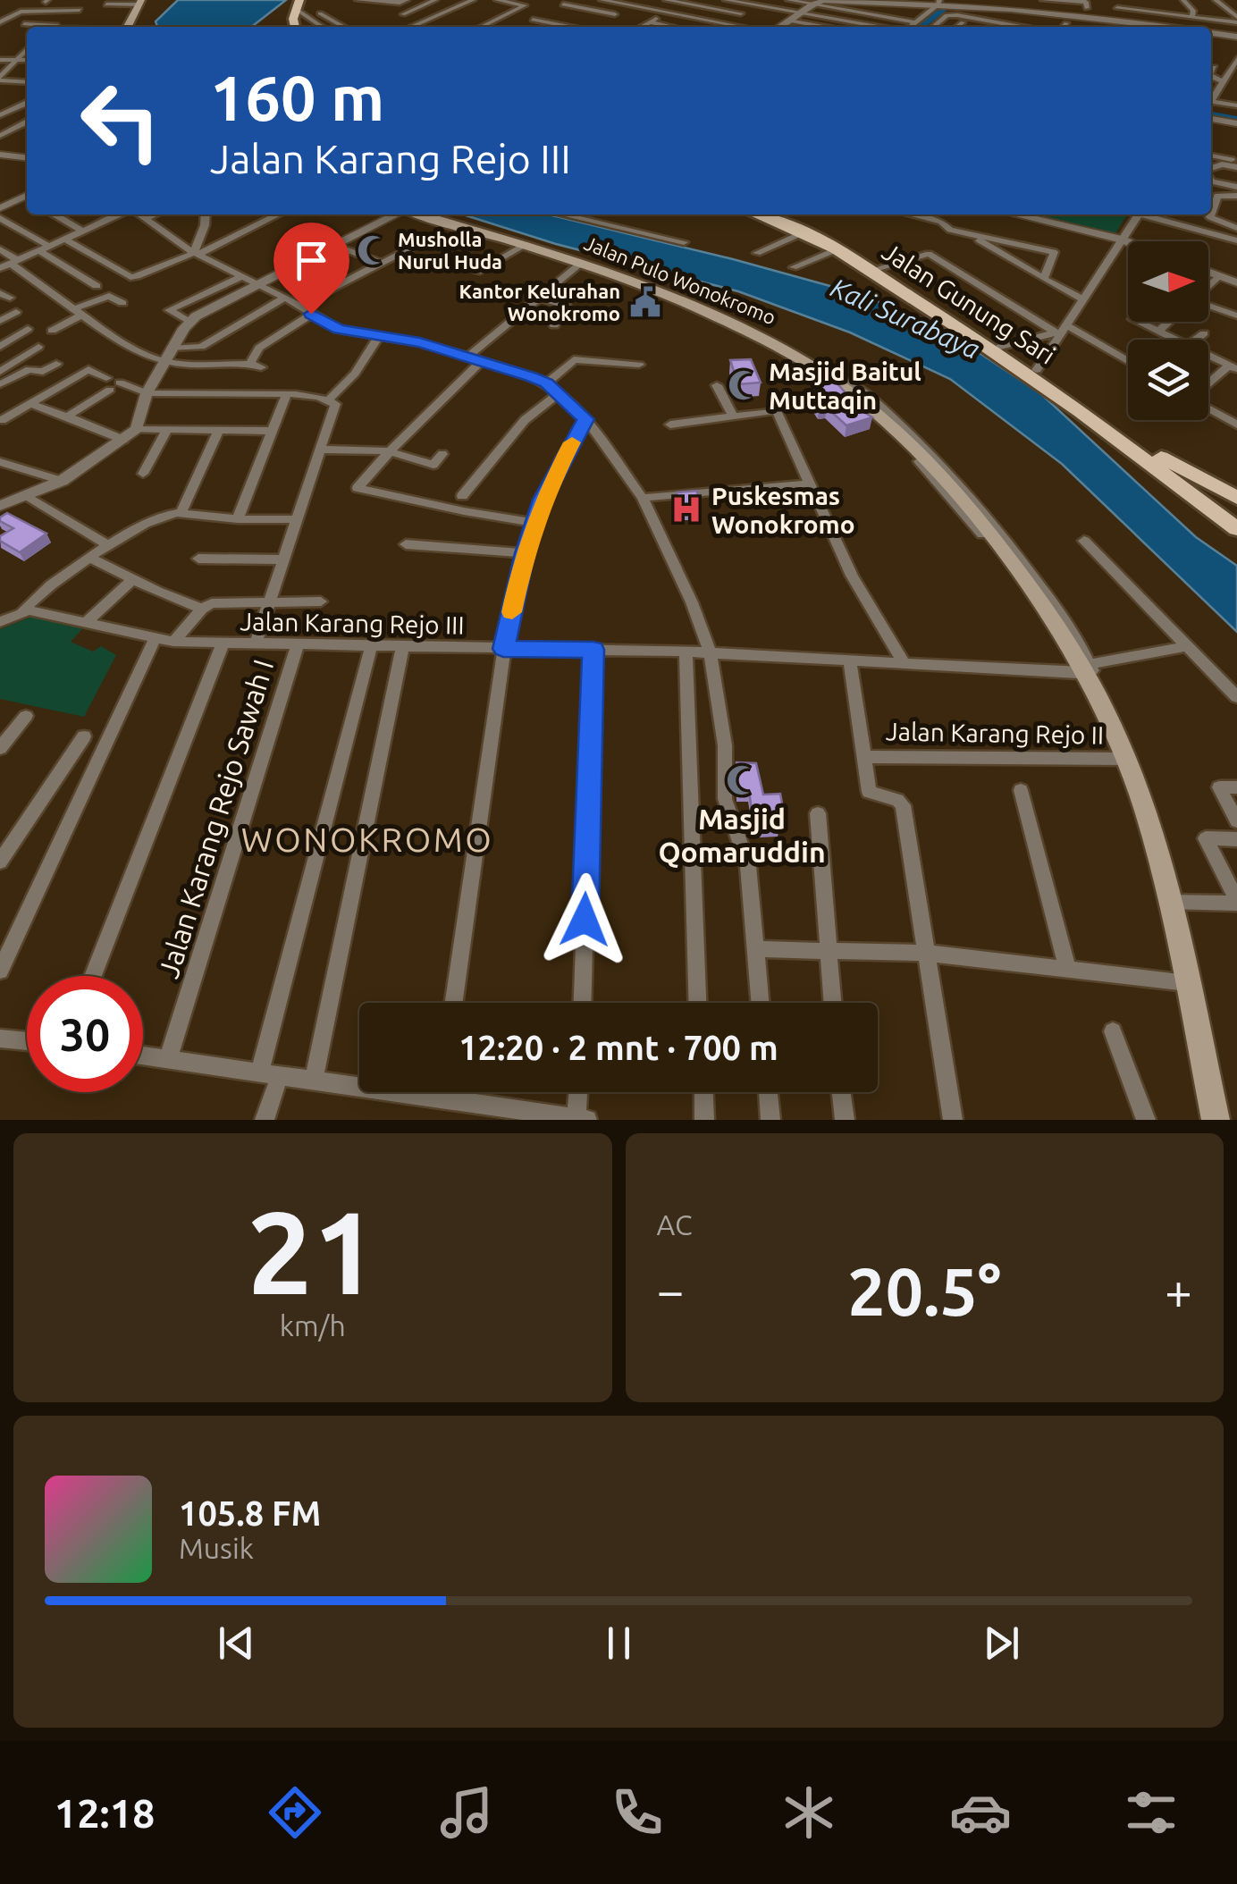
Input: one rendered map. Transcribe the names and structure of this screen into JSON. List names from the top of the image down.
{
  "streets": {
    "main road": ["Jalan Pulo Wonokromo", "Jalan Gunung Sari"],
    "street": ["Jalan Karang Rejo III", "Jalan Karang Rejo II", "Jalan Karang Rejo Sawah I"]
  },
  "crossings": [
    ["Jalan Pulo Wonokromo", "Jalan Karang Rejo III"],
    ["Jalan Pulo Wonokromo", "Jalan Karang Rejo II"],
    ["Jalan Karang Rejo III", "Jalan Karang Rejo Sawah I"]
  ],
  "districts": ["WONOKROMO"],
  "water": ["Kali Surabaya"],
  "places": {
    "mosque": ["Musholla Nurul Huda", "Masjid Baitul Muttaqin", "Masjid Qomaruddin"],
    "public building": ["Kantor Kelurahan Wonokromo"],
    "hospital": ["Puskesmas Wonokromo"]
  },
  "north": "right",
  "page": {
    "turn": ["160 m", "Jalan Karang Rejo III"],
    "limit": "30",
    "trip": "12:20 · 2 mnt · 700 m",
    "tile": [
      ["21", "km/h"],
      "AC"
    ],
    "heat": ["−", "20.5°", "+"],
    "song": ["105.8 FM", "Musik"],
    "tabs": "12:18"
  }
}
